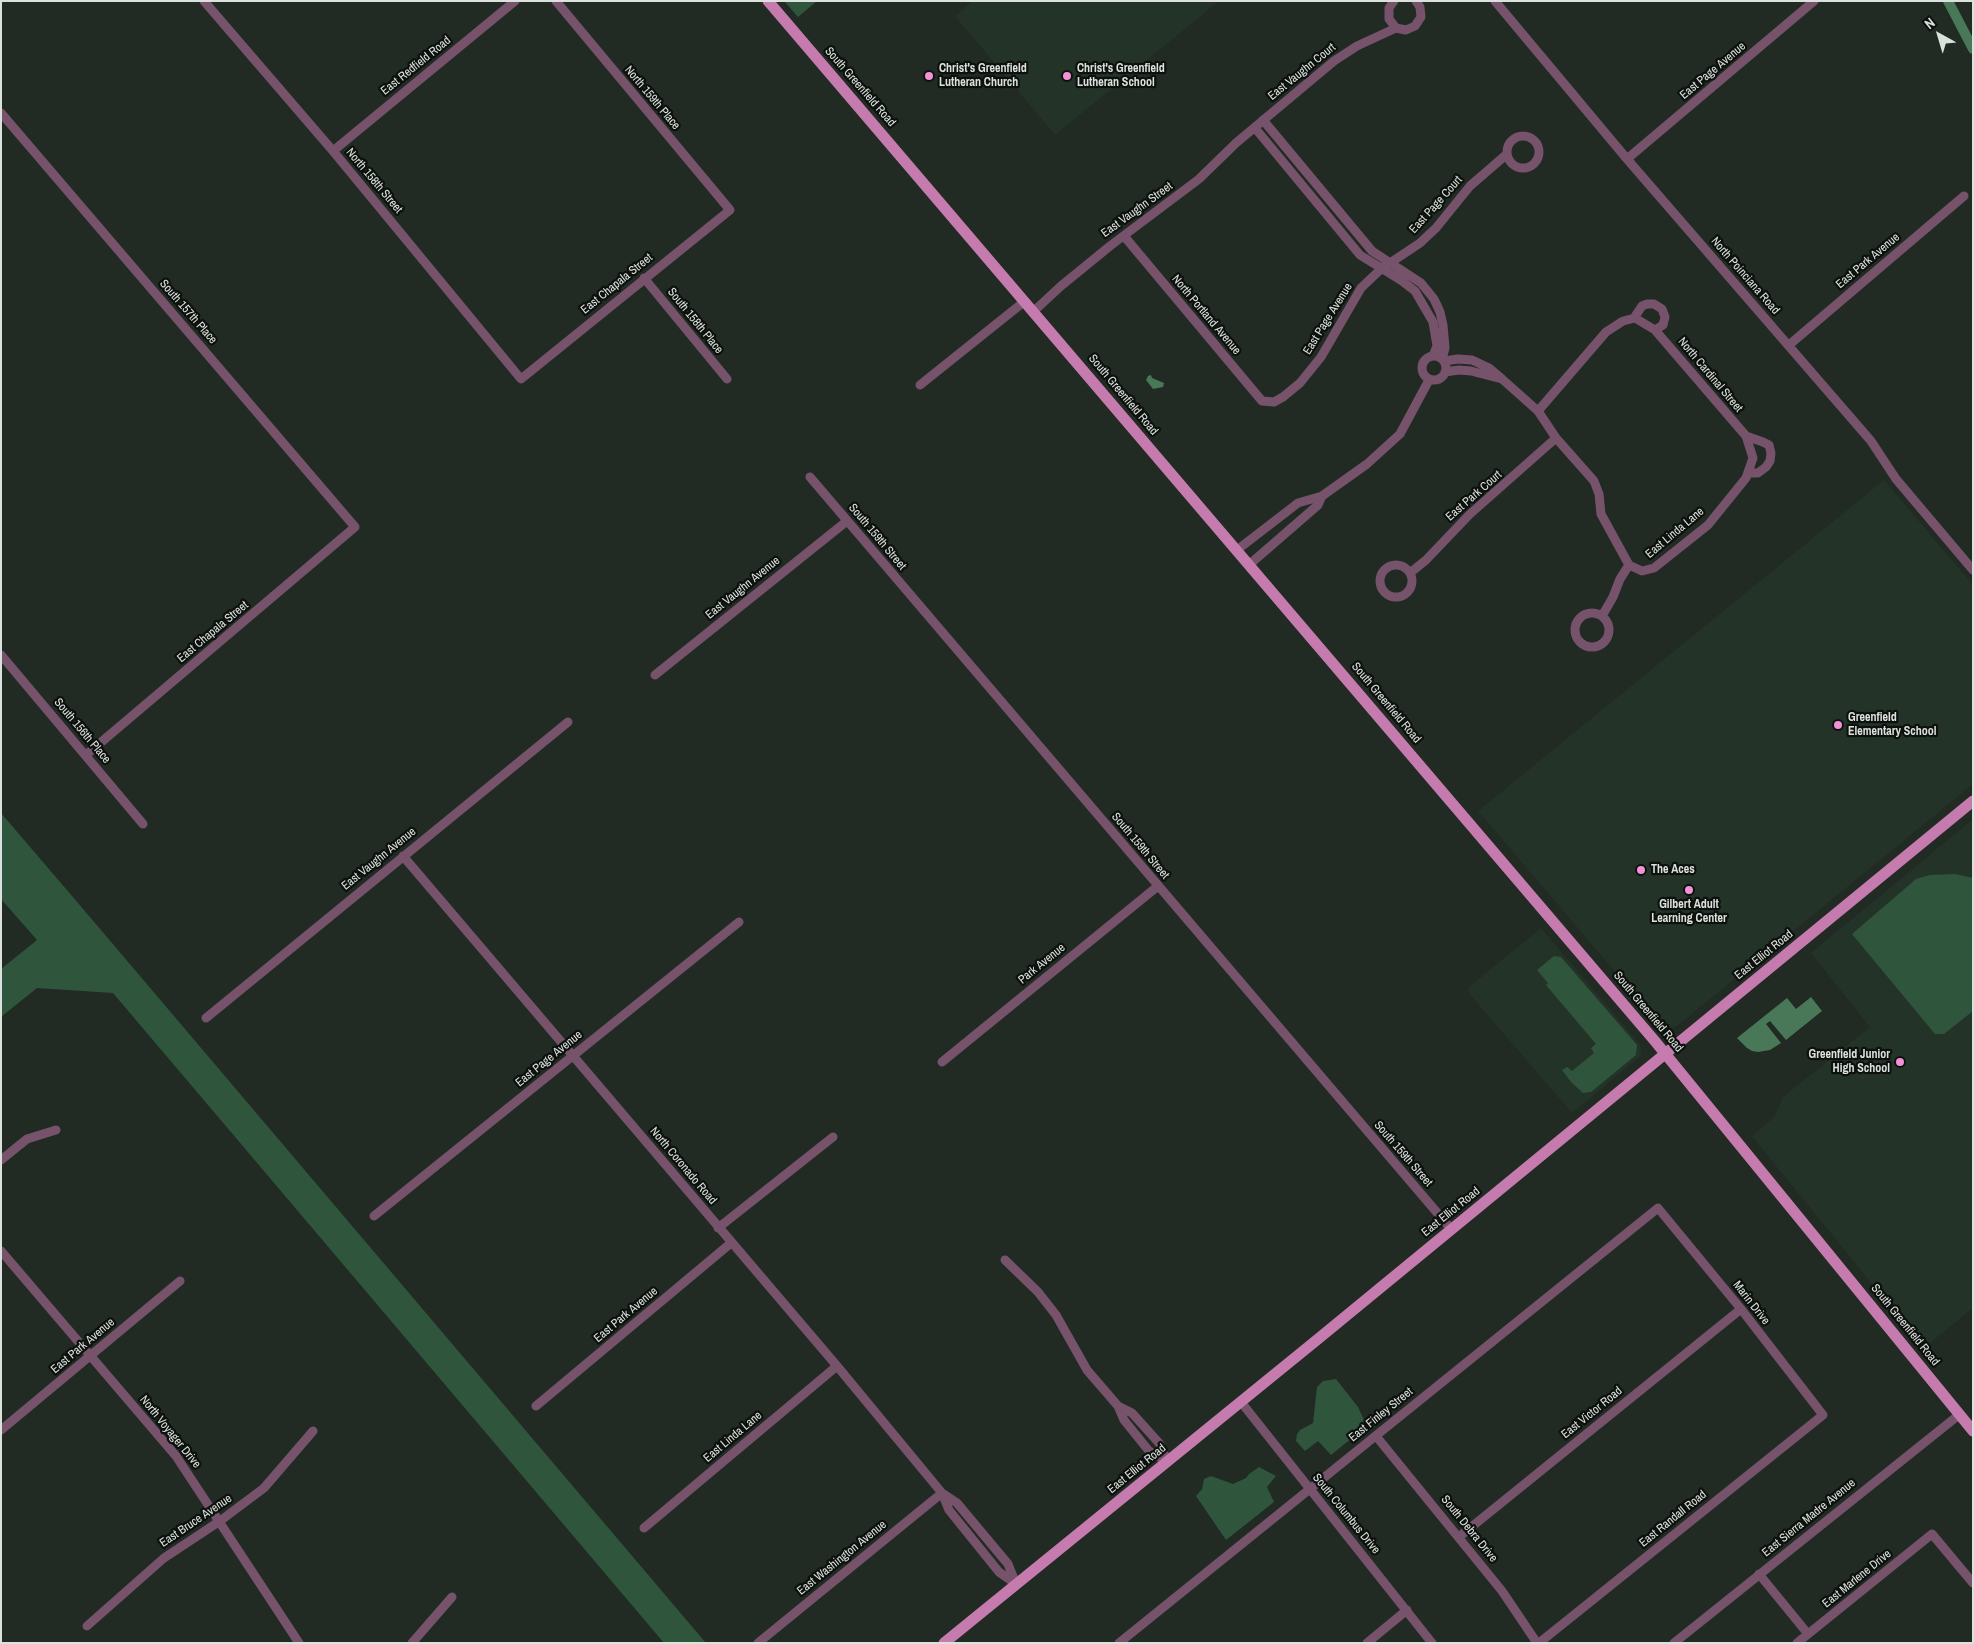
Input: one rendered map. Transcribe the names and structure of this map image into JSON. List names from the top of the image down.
{
  "streets": {
    "main road": ["South Greenfield Road", "East Elliot Road"],
    "street": [
      "East Redfield Road",
      "East Page Avenue",
      "East Vaughn Court",
      "North 159th Place",
      "North 158th Street",
      "East Page Court",
      "East Vaughn Street",
      "East Park Avenue",
      "North Poinciana Road",
      "East Chapala Street",
      "South 157th Place",
      "North Portland Avenue",
      "South 158th Place",
      "North Cardinal Street",
      "East Park Court",
      "East Linda Lane",
      "South 159th Street",
      "East Vaughn Avenue",
      "South 156th Place",
      "Park Avenue",
      "North Coronado Road",
      "Marin Drive",
      "East Victor Road",
      "East Finley Street",
      "North Voyager Drive",
      "South Columbus Drive",
      "East Sierra Madre Avenue",
      "East Randall Road",
      "East Bruce Avenue",
      "South Debra Drive",
      "East Washington Avenue",
      "East Marlene Drive"
    ]
  },
  "crossings": [
    ["East Redfield Road", "North 158th Street"],
    ["East Page Avenue", "East Page Court"],
    ["East Page Avenue", "North Poinciana Road"],
    ["East Page Avenue", "North Portland Avenue"],
    ["East Page Avenue", "North Coronado Road"],
    ["East Vaughn Court", "East Vaughn Street"],
    ["South Greenfield Road", "East Vaughn Street"],
    ["South Greenfield Road", "East Elliot Road"],
    ["South Greenfield Road", "East Sierra Madre Avenue"],
    ["North 159th Place", "East Chapala Street"],
    ["North 158th Street", "East Chapala Street"],
    ["East Vaughn Street", "North Portland Avenue"],
    ["East Park Avenue", "North Poinciana Road"],
    ["East Park Avenue", "North Coronado Road"],
    ["East Park Avenue", "North Voyager Drive"],
    ["East Chapala Street", "South 157th Place"],
    ["East Chapala Street", "South 158th Place"],
    ["East Chapala Street", "South 156th Place"],
    ["North Cardinal Street", "East Linda Lane"],
    ["East Linda Lane", "North Coronado Road"],
    ["South 159th Street", "East Vaughn Avenue"],
    ["South 159th Street", "East Elliot Road"],
    ["South 159th Street", "Park Avenue"],
    ["East Vaughn Avenue", "North Coronado Road"],
    ["East Elliot Road", "North Coronado Road"],
    ["East Elliot Road", "South Columbus Drive"],
    ["North Coronado Road", "East Washington Avenue"],
    ["Marin Drive", "East Victor Road"],
    ["Marin Drive", "East Finley Street"],
    ["Marin Drive", "East Randall Road"],
    ["East Victor Road", "South Debra Drive"],
    ["East Finley Street", "South Columbus Drive"],
    ["East Finley Street", "South Debra Drive"],
    ["North Voyager Drive", "East Bruce Avenue"],
    ["East Randall Road", "South Debra Drive"]
  ],
  "places": [
    "Christ's Greenfield Lutheran Church",
    "Christ's Greenfield Lutheran School",
    "Greenfield Elementary School",
    "The Aces",
    "Gilbert Adult Learning Center",
    "Greenfield Junior High School"
  ],
  "north": "top left"
}
